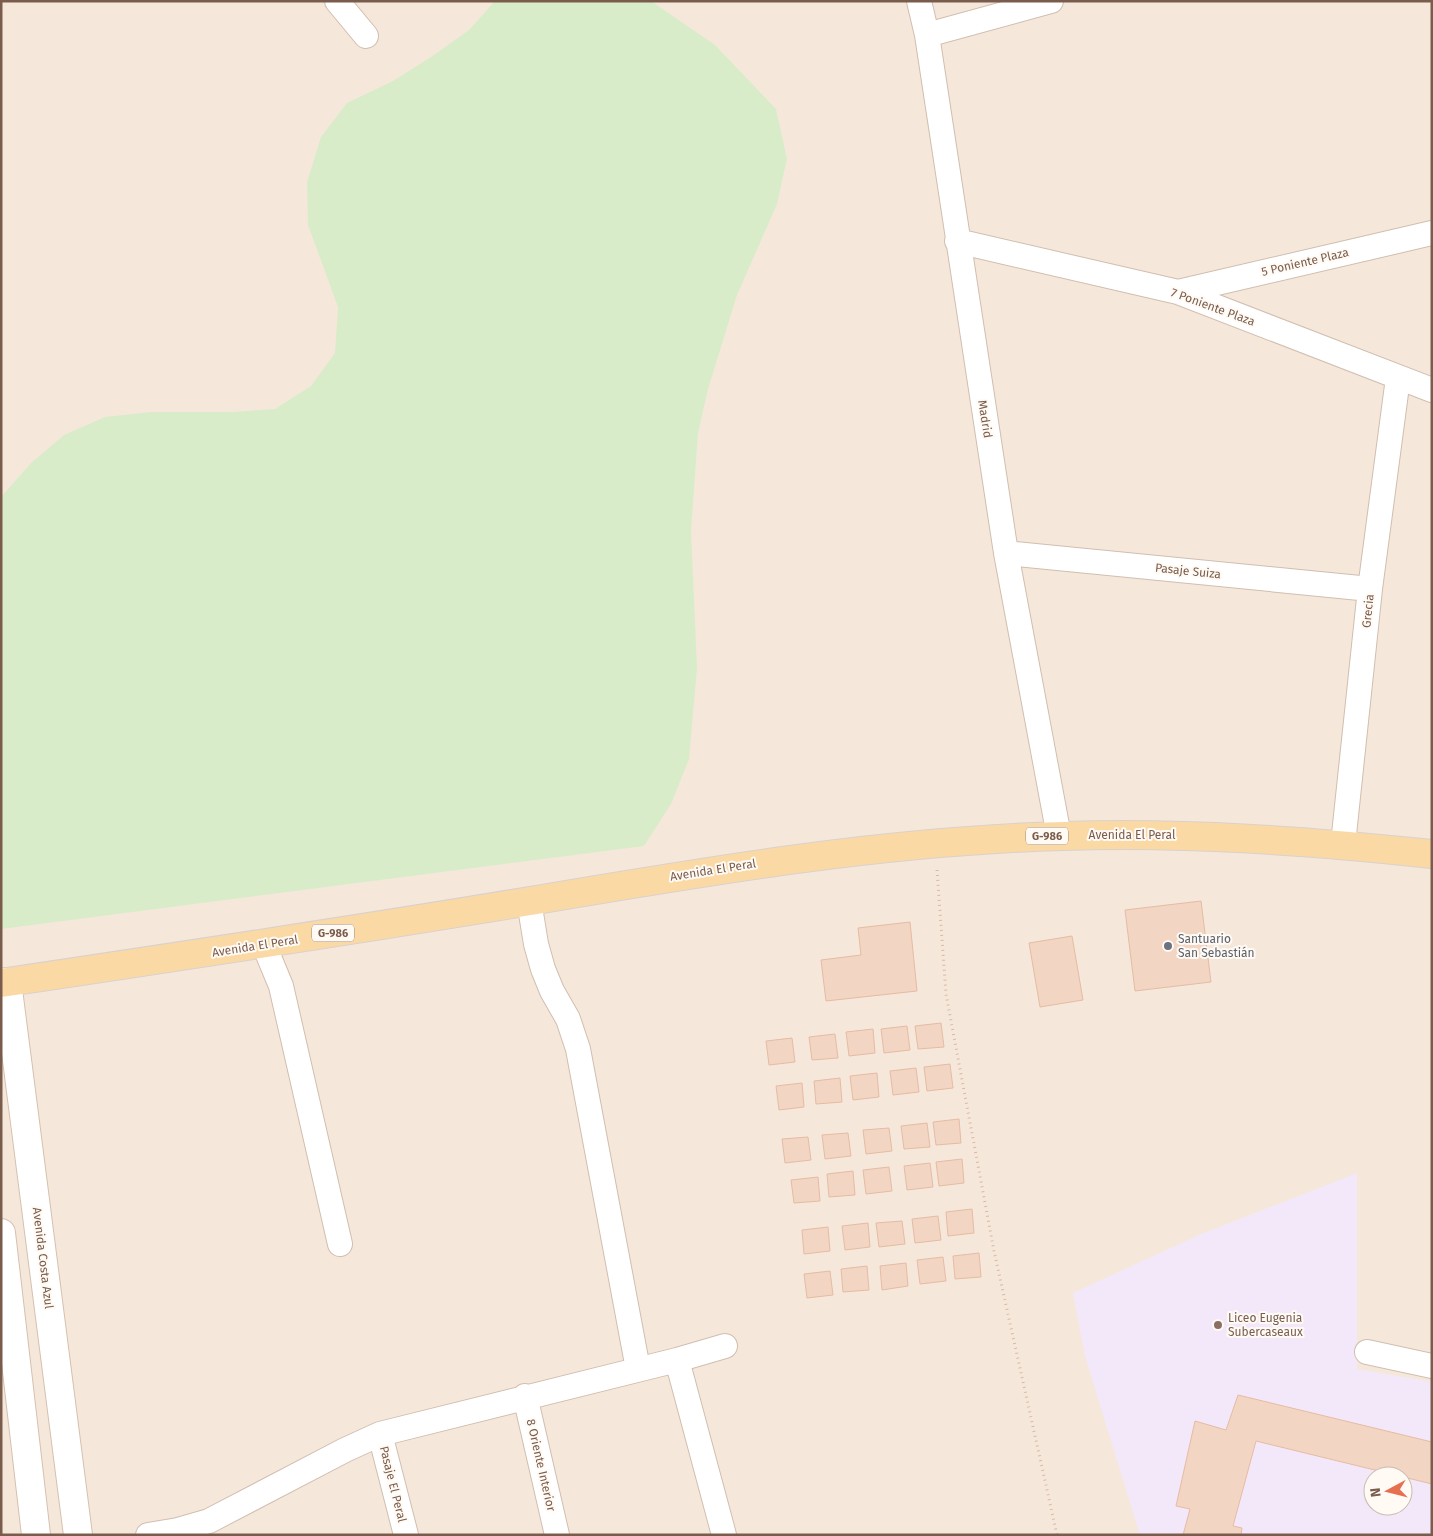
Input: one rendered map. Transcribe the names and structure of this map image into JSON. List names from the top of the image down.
{
  "streets": {
    "main road": ["Avenida El Peral", "G-986"],
    "street": [
      "5 Poniente Plaza",
      "7 Poniente Plaza",
      "Madrid",
      "Pasaje Suiza",
      "Grecia",
      "Avenida Costa Azul",
      "8 Oriente Interior",
      "Pasaje El Peral"
    ]
  },
  "crossings": [
    ["5 Poniente Plaza", "7 Poniente Plaza"],
    ["7 Poniente Plaza", "Madrid"],
    ["7 Poniente Plaza", "Grecia"],
    ["Madrid", "Pasaje Suiza"],
    ["Madrid", "Avenida El Peral"],
    ["Pasaje Suiza", "Grecia"],
    ["Grecia", "Avenida El Peral"],
    ["Avenida El Peral", "Avenida Costa Azul"]
  ],
  "places": ["Santuario San Sebastián", "Liceo Eugenia Subercaseaux"],
  "north": "left"
}
